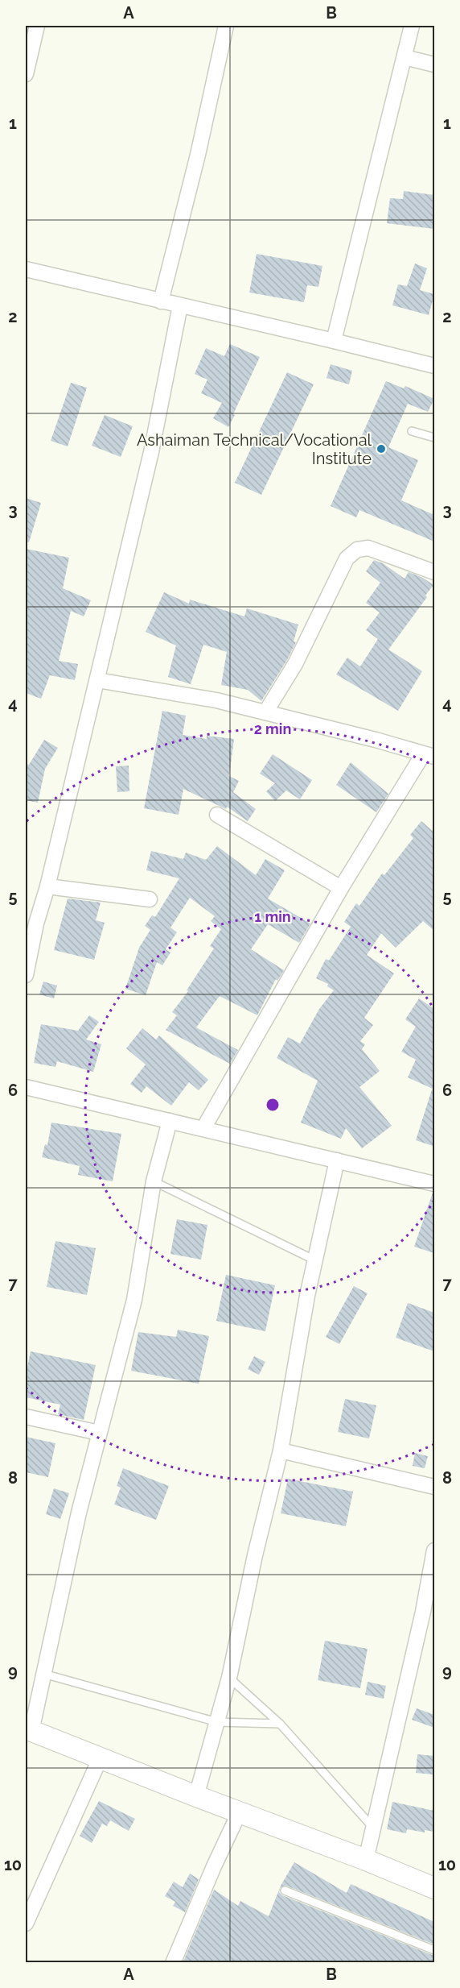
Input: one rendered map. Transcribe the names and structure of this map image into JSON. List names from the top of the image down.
{
  "places": ["Ashaiman Technical/Vocational Institute"],
  "grid": {
    "columns": ["A", "B"],
    "rows": [
      "1",
      "2",
      "3",
      "4",
      "5",
      "6",
      "7",
      "8",
      "9",
      "10"
    ]
  },
  "rings": ["2 min", "1 min"]
}
